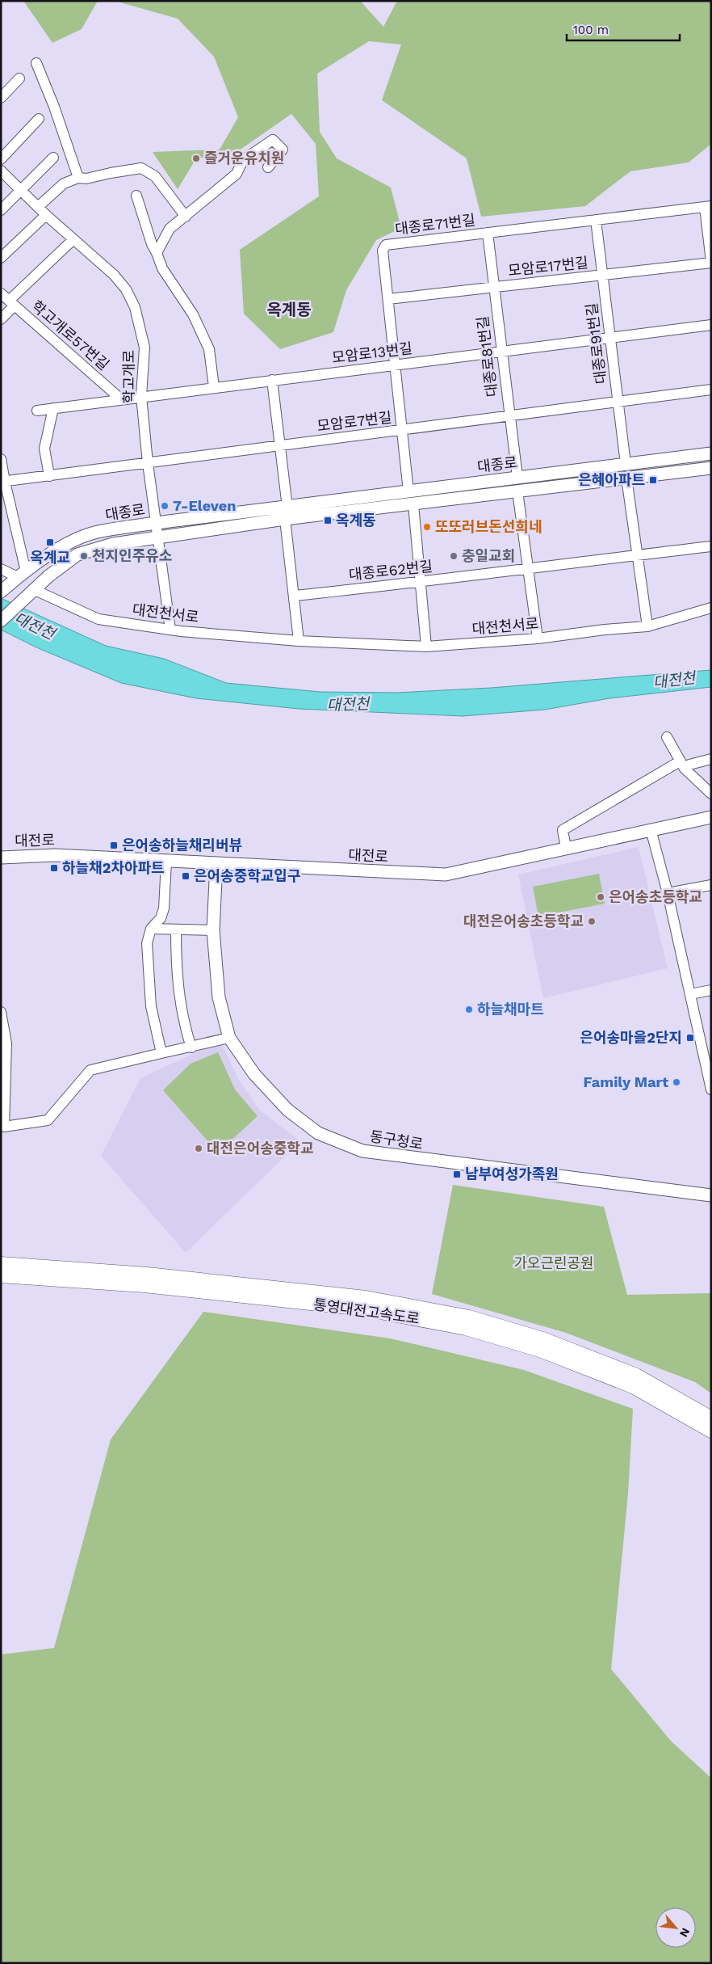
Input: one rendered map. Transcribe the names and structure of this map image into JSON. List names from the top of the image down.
{
  "streets": {
    "highway": ["통영대전고속도로"],
    "main road": ["대종로", "대전로", "동구청로"],
    "street": [
      "대종로71번길",
      "모암로17번길",
      "학고개로57번길",
      "대종로91번길",
      "모암로13번길",
      "대종로81번길",
      "학고개로",
      "모암로7번길",
      "대종로62번길",
      "대전천서로"
    ]
  },
  "crossings": [
    ["대종로71번길", "모암로17번길"],
    ["대종로71번길", "대종로91번길"],
    ["대종로71번길", "모암로13번길"],
    ["대종로71번길", "대종로81번길"],
    ["대종로71번길", "모암로7번길"],
    ["대종로71번길", "대종로"],
    ["모암로17번길", "대종로91번길"],
    ["모암로17번길", "대종로81번길"],
    ["학고개로57번길", "모암로13번길"],
    ["대종로91번길", "모암로13번길"],
    ["대종로91번길", "모암로7번길"],
    ["대종로91번길", "대종로"],
    ["모암로13번길", "대종로81번길"],
    ["모암로13번길", "학고개로"],
    ["대종로81번길", "모암로7번길"],
    ["대종로81번길", "대종로"],
    ["학고개로", "모암로7번길"],
    ["학고개로", "대종로"],
    ["대종로", "대종로62번길"],
    ["대종로", "대전천서로"],
    ["대전로", "동구청로"]
  ],
  "districts": ["옥계동"],
  "water": ["대전천"],
  "parks": ["가오근린공원"],
  "places": {
    "other": [
      "즐거운유치원",
      "7-Eleven",
      "또또러브돈선희네",
      "천지인주유소",
      "충일교회",
      "은어송초등학교",
      "대전은어송초등학교",
      "하늘채마트",
      "Family Mart",
      "대전은어송중학교"
    ],
    "transit": [
      "은혜아파트",
      "옥계동",
      "옥계교",
      "은어송하늘채리버뷰",
      "하늘채2차아파트",
      "은어송중학교입구",
      "은어송마을2단지",
      "남부여성가족원"
    ]
  },
  "scale_bar": "100 m",
  "north": "bottom right"
}
